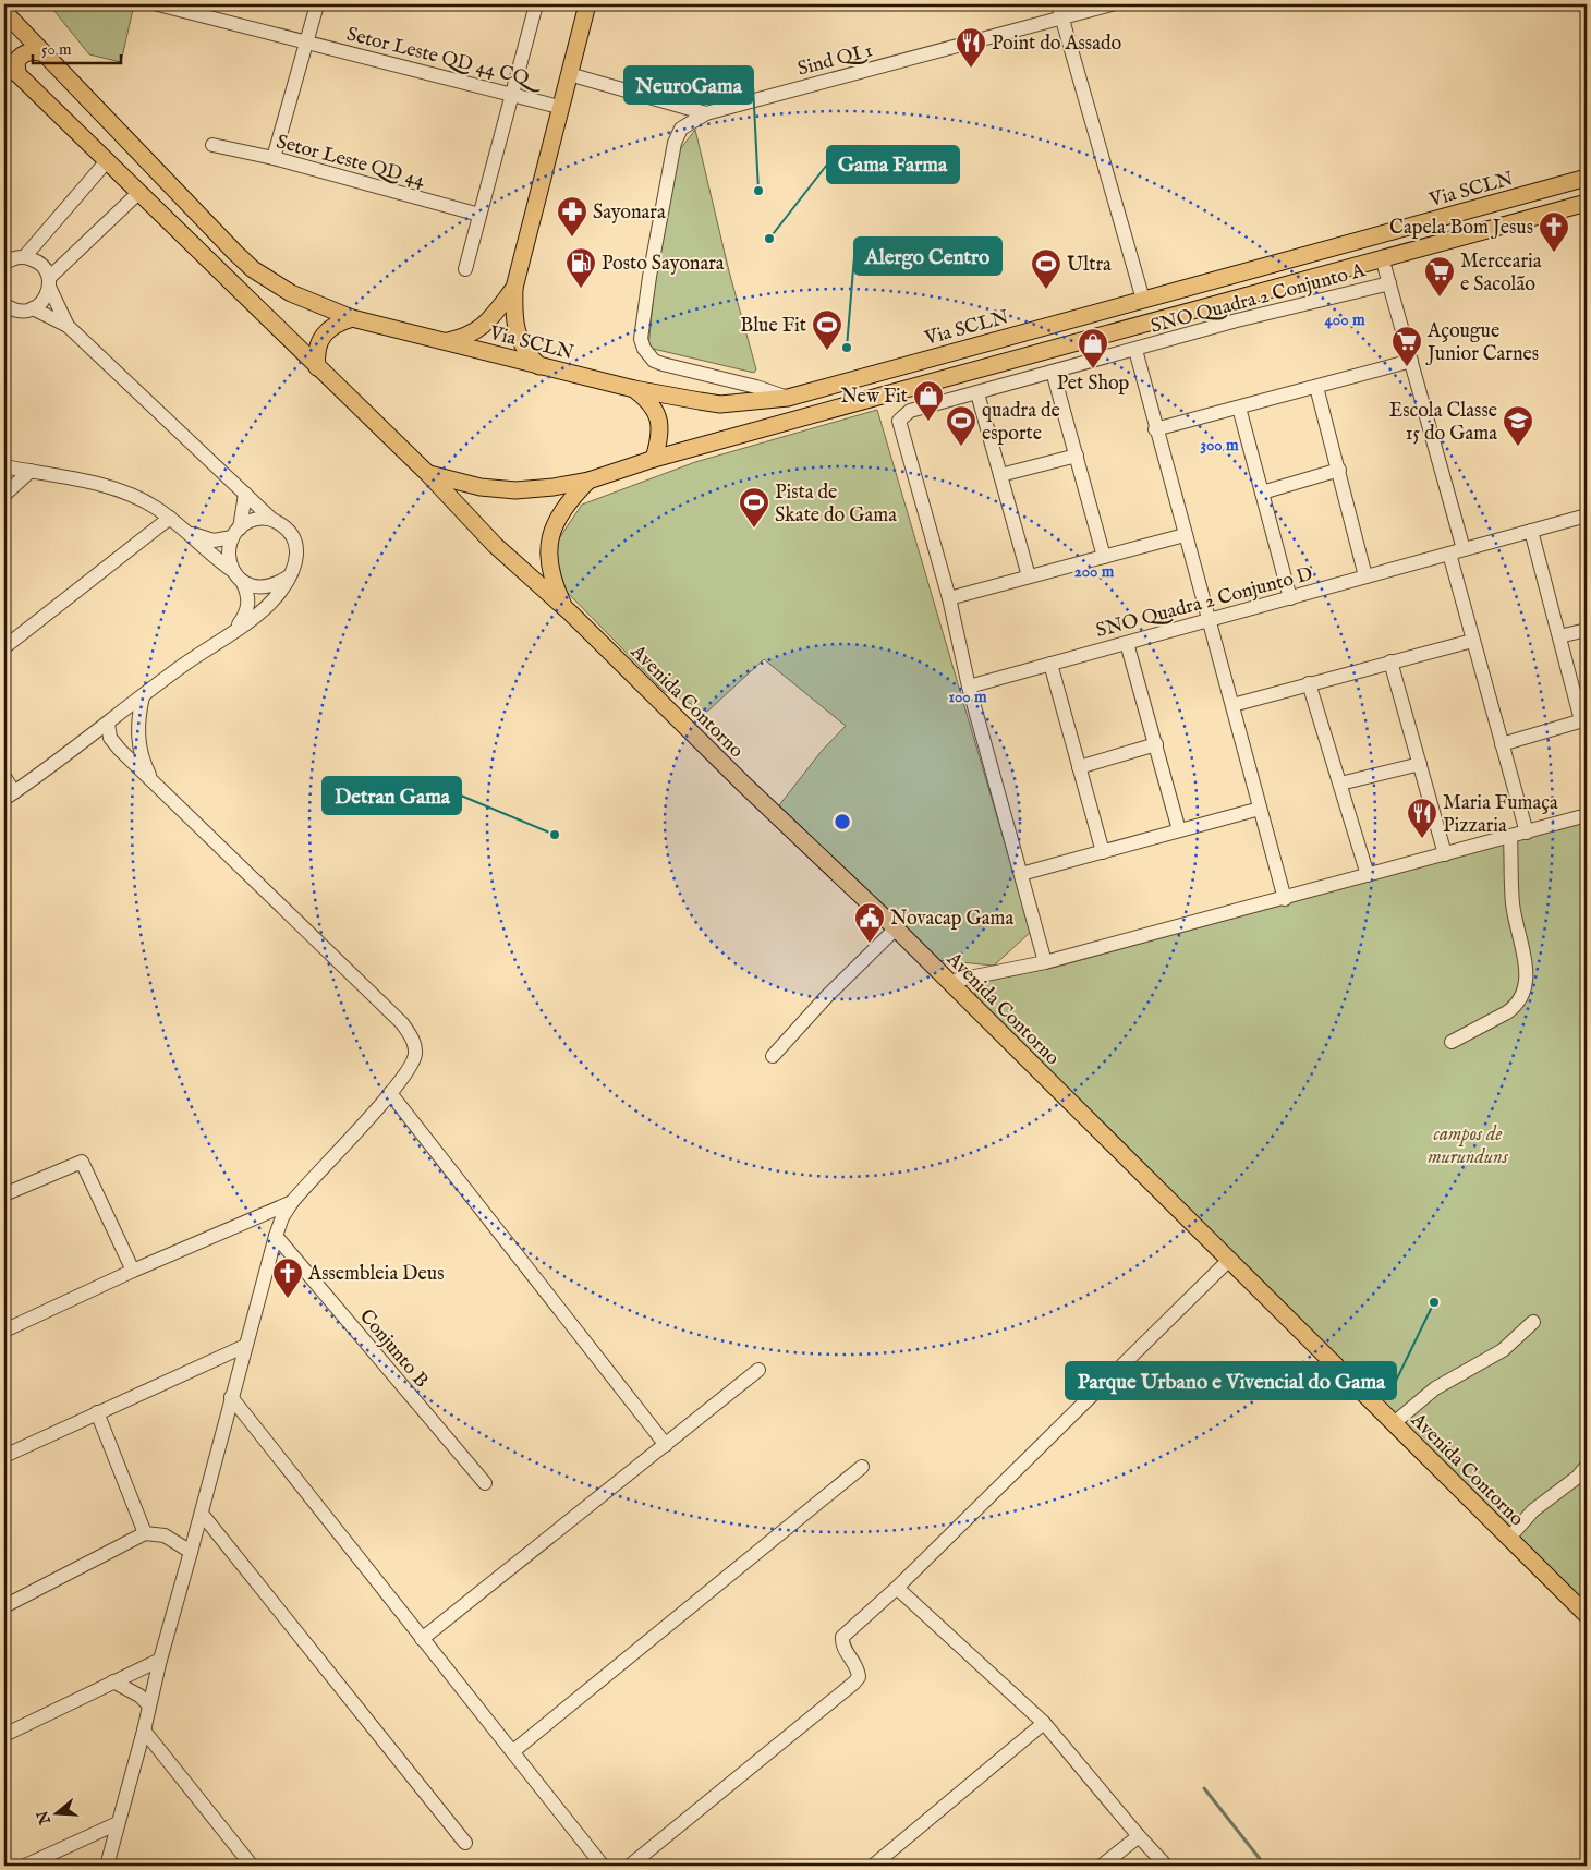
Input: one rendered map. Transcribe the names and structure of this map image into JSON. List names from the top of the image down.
{
  "streets": {
    "main road": ["Via SCLN", "Avenida Contorno"],
    "street": [
      "Setor Leste QD 44 CQ",
      "Sind QI 1",
      "Setor Leste QD 44",
      "SNO Quadra 2 Conjunto A",
      "SNO Quadra 2 Conjunto D",
      "Conjunto B"
    ]
  },
  "parks": ["campos de murunduns"],
  "places": {
    "restaurant": ["Point do Assado", "Maria Fumaça Pizzaria"],
    "other": [
      "NeuroGama",
      "Gama Farma",
      "Alergo Centro",
      "Detran Gama",
      "Parque Urbano e Vivencial do Gama"
    ],
    "pharmacy": ["Sayonara"],
    "church": ["Capela Bom Jesus", "Assembleia Deus"],
    "fuel station": ["Posto Sayonara"],
    "sports": [
      "Ultra",
      "Blue Fit",
      "quadra de esporte",
      "Pista de Skate do Gama"
    ],
    "supermarket": ["Mercearia e Sacolão", "Açougue Junior Carnes"],
    "shop": ["Pet Shop", "New Fit"],
    "school or university": ["Escola Classe 15 do Gama"],
    "public building": ["Novacap Gama"]
  },
  "scale_bar": "50 m",
  "north": "left",
  "rings": [
    "400 m",
    "300 m",
    "200 m",
    "100 m"
  ]
}
